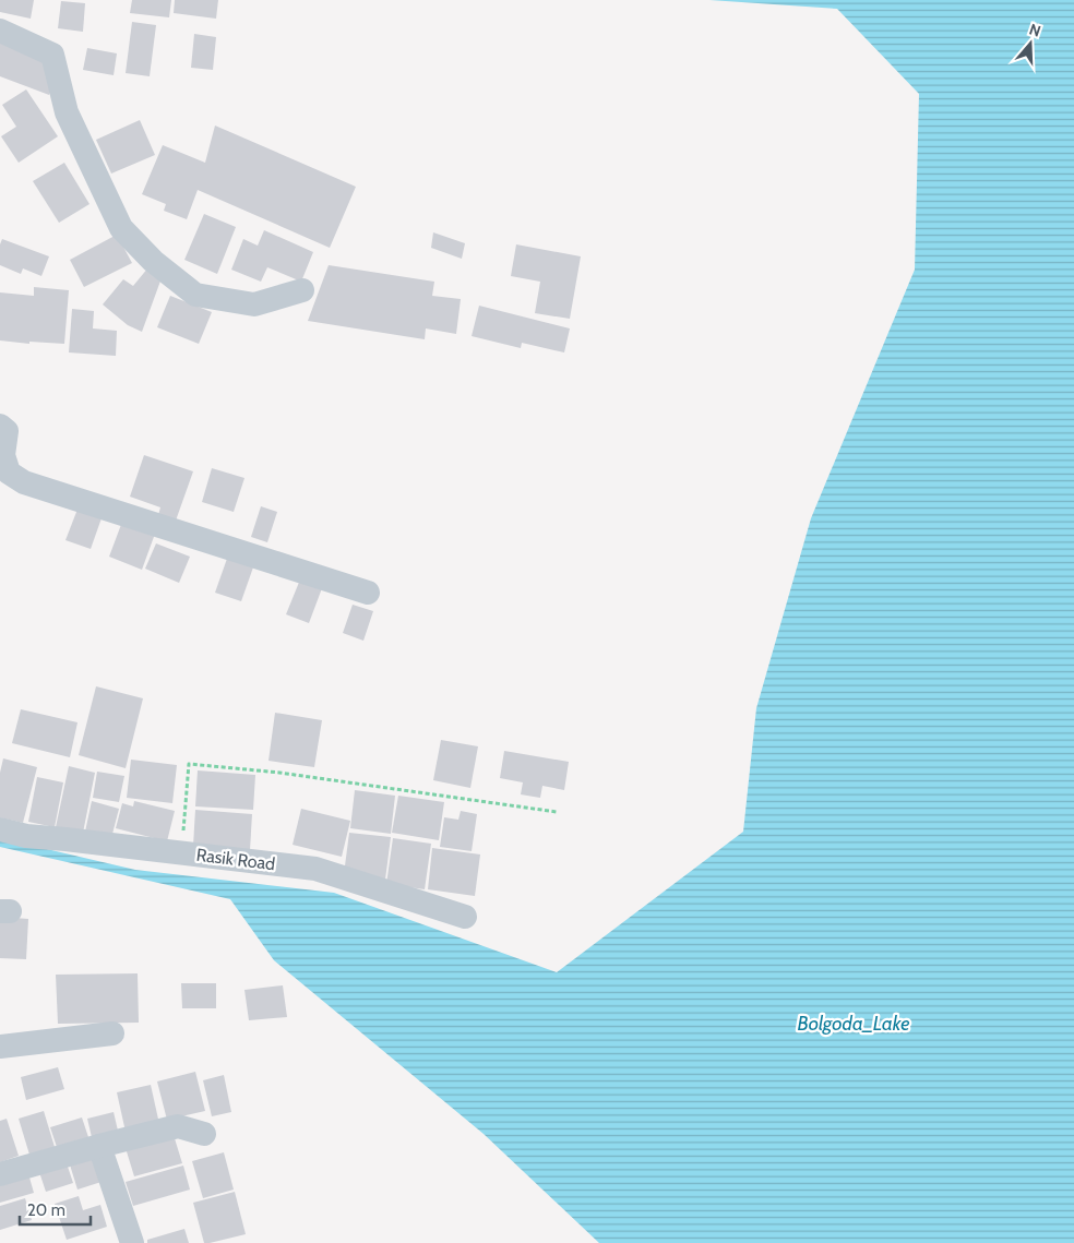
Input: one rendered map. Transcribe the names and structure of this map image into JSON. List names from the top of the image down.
{
  "streets": {
    "street": ["Rasik Road"]
  },
  "water": ["Bolgoda_Lake"],
  "scale_bar": "20 m",
  "north": "top"
}
